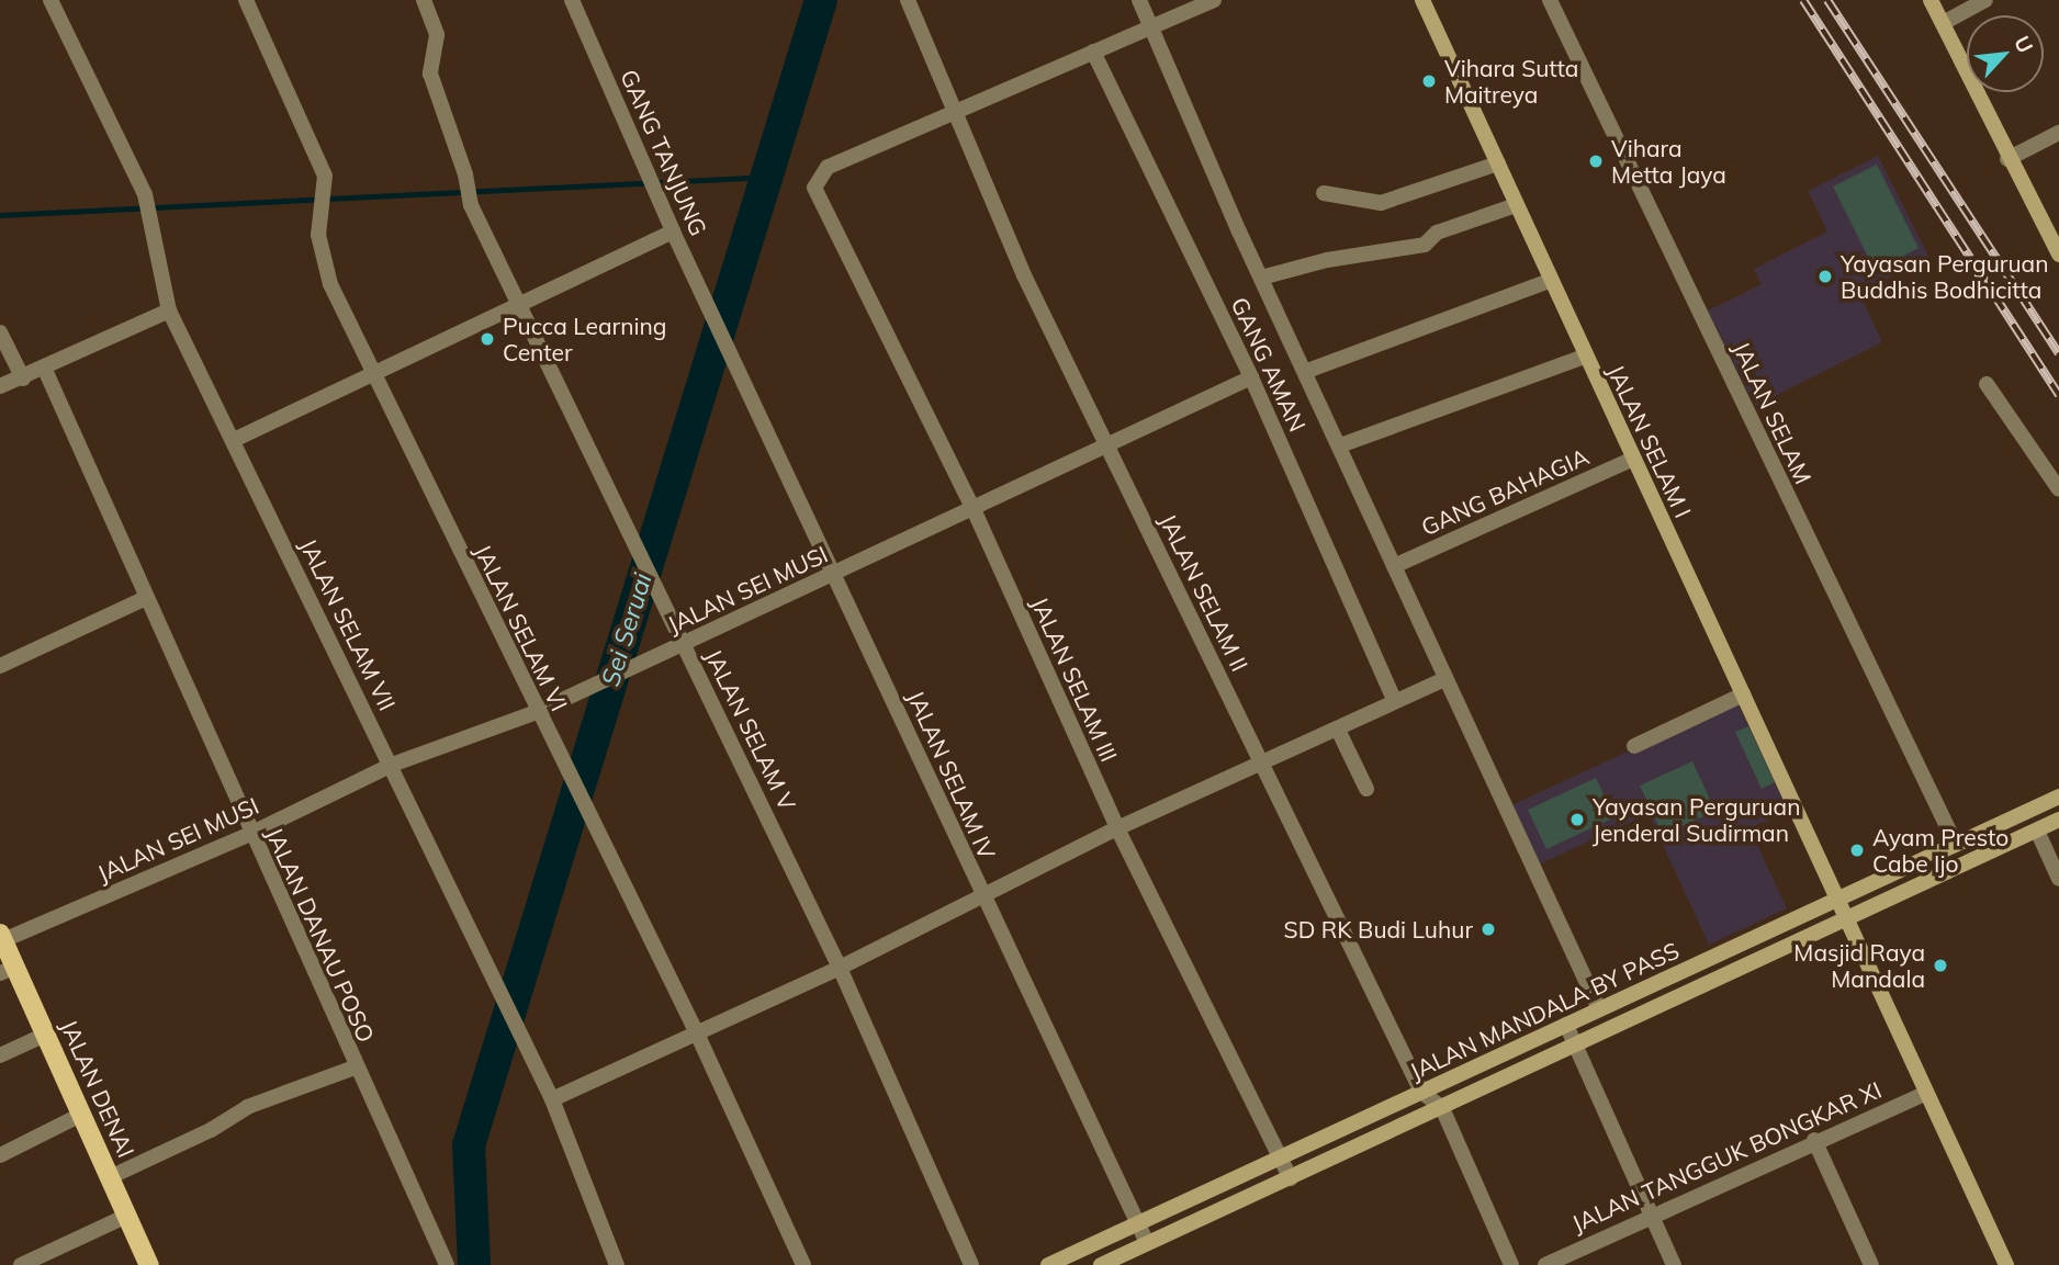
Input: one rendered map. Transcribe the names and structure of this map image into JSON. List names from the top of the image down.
{
  "streets": {
    "main road": ["JALAN DENAI"],
    "street": [
      "GANG TANJUNG",
      "GANG AMAN",
      "JALAN SELAM",
      "JALAN SELAM I",
      "GANG BAHAGIA",
      "JALAN SEI MUSI",
      "JALAN SELAM II",
      "JALAN SELAM VII",
      "JALAN SELAM VI",
      "JALAN SELAM III",
      "JALAN SELAM V",
      "JALAN SELAM IV",
      "JALAN DANAU POSO",
      "JALAN MANDALA BY PASS",
      "JALAN TANGGUK BONGKAR XI"
    ]
  },
  "crossings": [
    ["GANG TANJUNG", "JALAN SELAM IV"],
    ["GANG AMAN", "JALAN SEI MUSI"],
    ["JALAN SELAM", "JALAN MANDALA BY PASS"],
    ["JALAN SELAM I", "GANG BAHAGIA"],
    ["JALAN SELAM I", "JALAN MANDALA BY PASS"],
    ["JALAN SELAM I", "JALAN TANGGUK BONGKAR XI"],
    ["JALAN SEI MUSI", "JALAN SELAM II"],
    ["JALAN SEI MUSI", "JALAN SELAM VII"],
    ["JALAN SEI MUSI", "JALAN SELAM VI"],
    ["JALAN SEI MUSI", "JALAN SELAM III"],
    ["JALAN SEI MUSI", "JALAN SELAM V"],
    ["JALAN SEI MUSI", "JALAN SELAM IV"],
    ["JALAN SEI MUSI", "JALAN DANAU POSO"],
    ["JALAN SEI MUSI", "JALAN DENAI"],
    ["JALAN SELAM II", "JALAN SELAM III"],
    ["JALAN SELAM II", "JALAN MANDALA BY PASS"],
    ["JALAN SELAM III", "JALAN MANDALA BY PASS"],
    ["JALAN SELAM IV", "JALAN MANDALA BY PASS"]
  ],
  "water": ["Sei Seruai"],
  "places": [
    "Vihara Sutta Maitreya",
    "Vihara Metta Jaya",
    "Yayasan Perguruan Buddhis Bodhicitta",
    "Pucca Learning Center",
    "Yayasan Perguruan Jenderal Sudirman",
    "Ayam Presto Cabe Ijo",
    "SD RK Budi Luhur",
    "Masjid Raya Mandala"
  ],
  "north": "top right"
}
